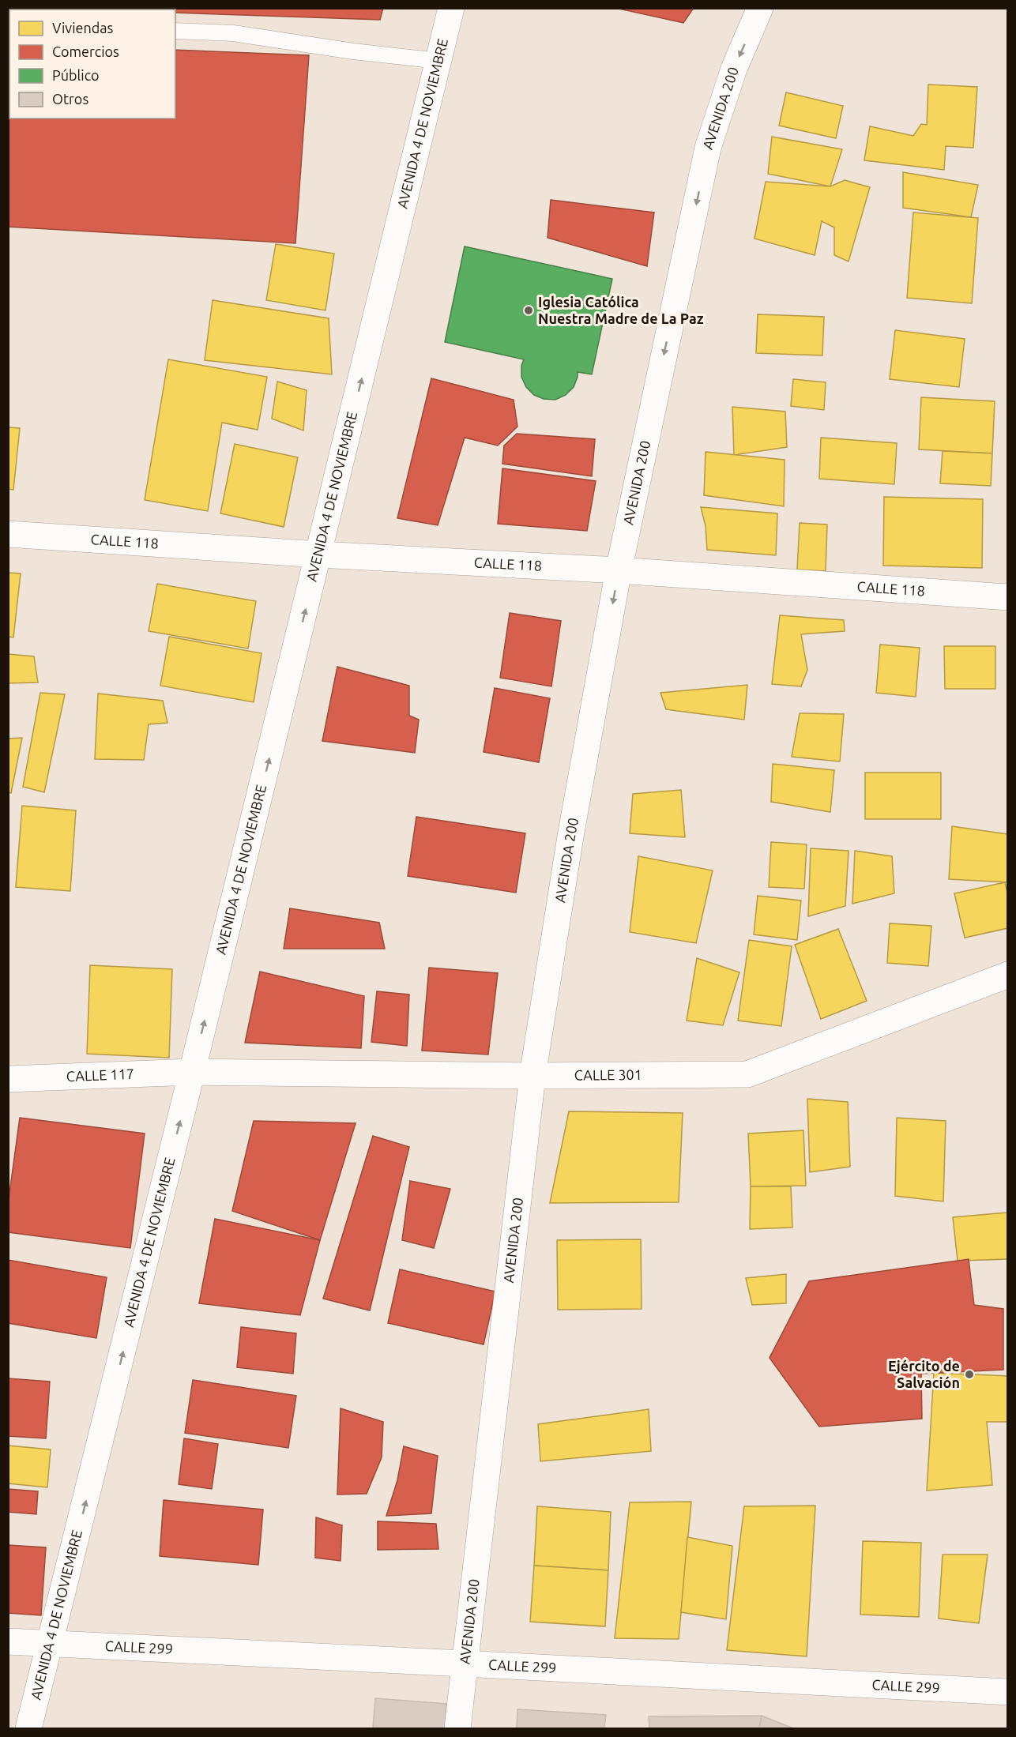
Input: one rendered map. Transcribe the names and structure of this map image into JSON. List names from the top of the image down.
{
  "streets": {
    "street": [
      "AVENIDA 200",
      "AVENIDA 4 DE NOVIEMBRE",
      "CALLE 118",
      "CALLE 301",
      "CALLE 117",
      "CALLE 299"
    ]
  },
  "crossings": [
    ["AVENIDA 200", "CALLE 118"],
    ["AVENIDA 200", "CALLE 301"],
    ["AVENIDA 200", "CALLE 299"],
    ["AVENIDA 4 DE NOVIEMBRE", "CALLE 118"],
    ["AVENIDA 4 DE NOVIEMBRE", "CALLE 301"],
    ["AVENIDA 4 DE NOVIEMBRE", "CALLE 117"],
    ["AVENIDA 4 DE NOVIEMBRE", "CALLE 299"],
    ["CALLE 301", "CALLE 117"]
  ],
  "one_way": ["AVENIDA 200", "AVENIDA 4 DE NOVIEMBRE"],
  "places": ["Iglesia Católica Nuestra Madre de La Paz", "Ejército de Salvación"],
  "legend": [
    "Viviendas",
    "Comercios",
    "Público",
    "Otros"
  ]
}
